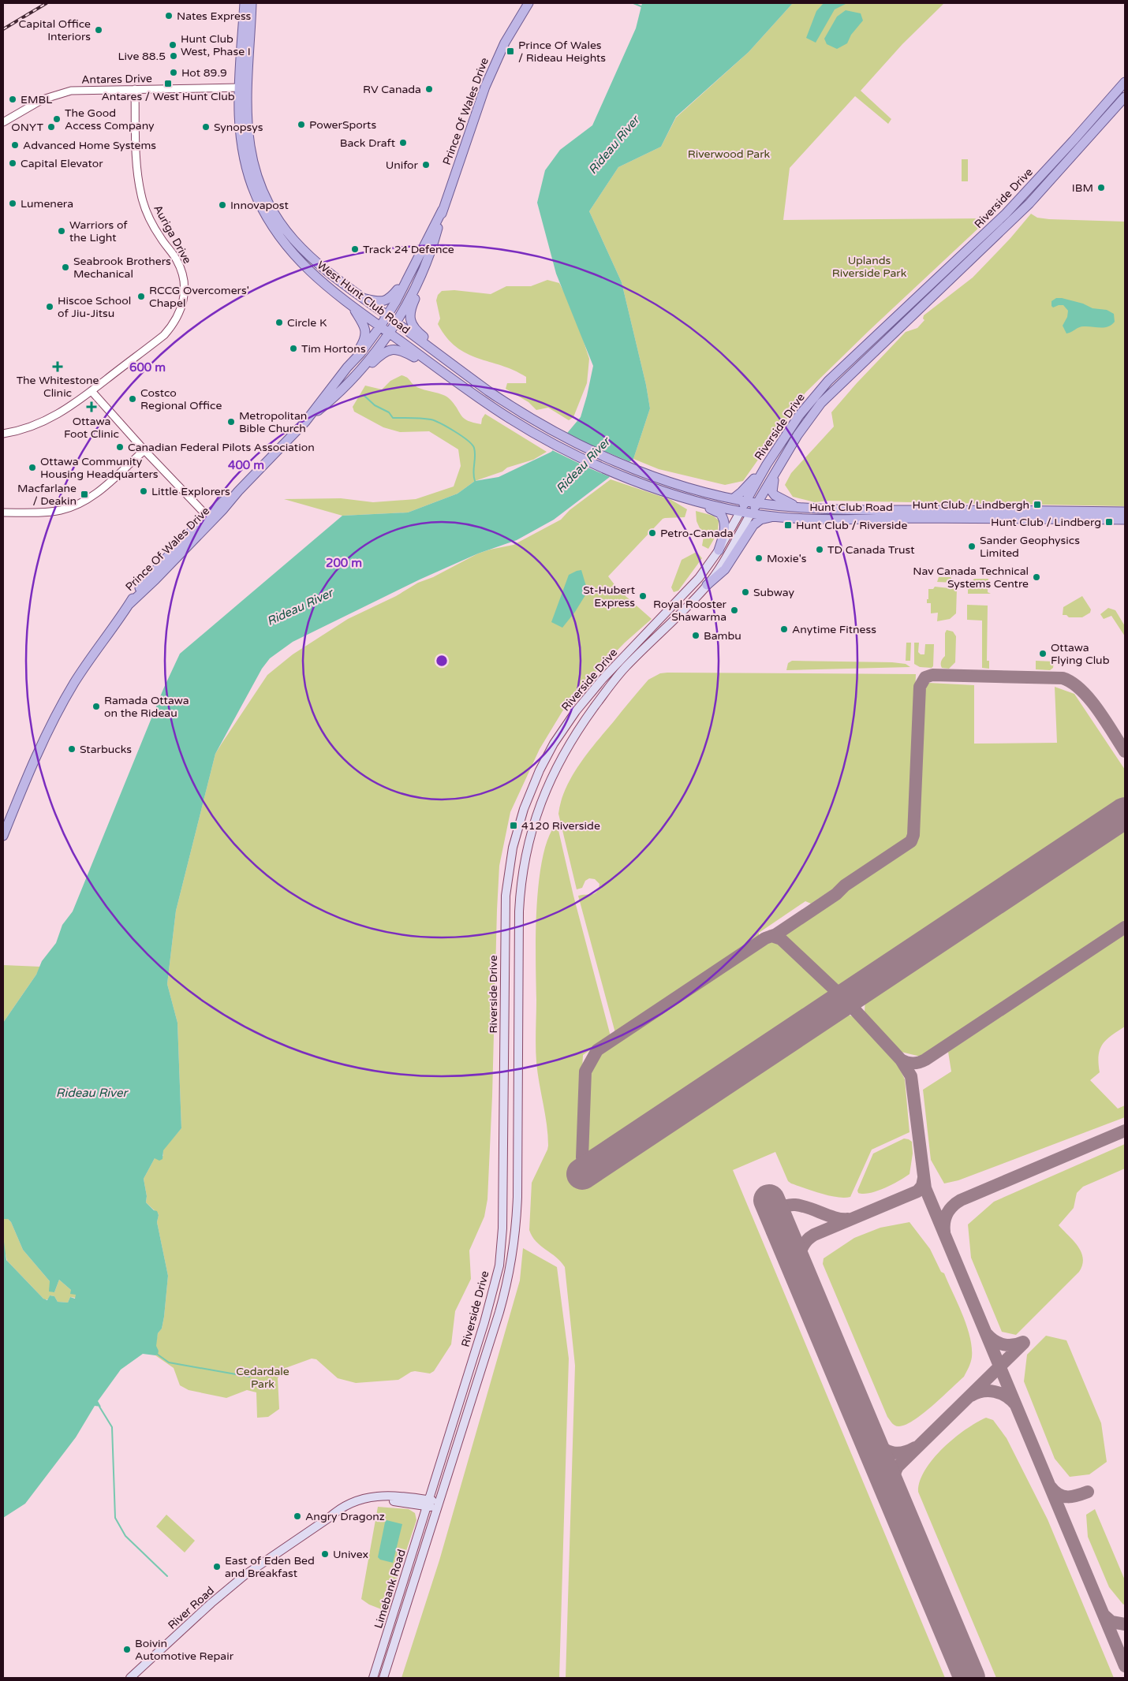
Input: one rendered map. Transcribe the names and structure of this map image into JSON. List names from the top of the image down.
{
  "streets": {
    "main road": [
      "Prince Of Wales Drive",
      "Riverside Drive",
      "West Hunt Club Road",
      "Hunt Club Road",
      "Limebank Road",
      "River Road"
    ],
    "street": ["Antares Drive", "Auriga Drive"]
  },
  "crossings": [
    ["Antares Drive", "Auriga Drive"],
    ["Antares Drive", "West Hunt Club Road"],
    ["Prince Of Wales Drive", "West Hunt Club Road"],
    ["Riverside Drive", "Hunt Club Road"],
    ["Riverside Drive", "Limebank Road"],
    ["Riverside Drive", "River Road"],
    ["West Hunt Club Road", "Hunt Club Road"],
    ["Limebank Road", "River Road"]
  ],
  "water": ["Rideau River"],
  "parks": ["Riverwood Park", "Uplands Riverside Park", "Cedardale Park"],
  "places": {
    "other": [
      "Nates Express",
      "Capital Office Interiors",
      "Hunt Club West, Phase I",
      "Live 88.5",
      "Hot 89.9",
      "RV Canada",
      "EMBL",
      "The Good Access Company",
      "PowerSports",
      "ONYT",
      "Synopsys",
      "Back Draft",
      "Advanced Home Systems",
      "Capital Elevator",
      "Unifor",
      "IBM",
      "Lumenera",
      "Innovapost",
      "Warriors of the Light",
      "Track 24 Defence",
      "Seabrook Brothers Mechanical",
      "RCCG Overcomers' Chapel",
      "Hiscoe School of Jiu-Jitsu",
      "Circle K",
      "Tim Hortons",
      "Costco Regional Office",
      "Metropolitan Bible Church",
      "Canadian Federal Pilots Association",
      "Ottawa Community Housing Headquarters",
      "Little Explorers",
      "Petro-Canada",
      "Sander Geophysics Limited",
      "TD Canada Trust",
      "Moxie's",
      "Nav Canada Technical Systems Centre",
      "Subway",
      "St-Hubert Express",
      "Royal Rooster Shawarma",
      "Anytime Fitness",
      "Bambu",
      "Ottawa Flying Club",
      "Ramada Ottawa on the Rideau",
      "Starbucks",
      "Angry Dragonz",
      "Univex",
      "East of Eden Bed and Breakfast",
      "Boivin Automotive Repair"
    ],
    "transit": [
      "Prince Of Wales / Rideau Heights",
      "Antares / West Hunt Club",
      "Macfarlane / Deakin",
      "Hunt Club / Lindbergh",
      "Hunt Club / Lindberg",
      "Hunt Club / Riverside",
      "4120 Riverside"
    ],
    "health": ["The Whitestone Clinic", "Ottawa Foot Clinic"]
  },
  "rings": ["600 m", "400 m", "200 m"]
}
